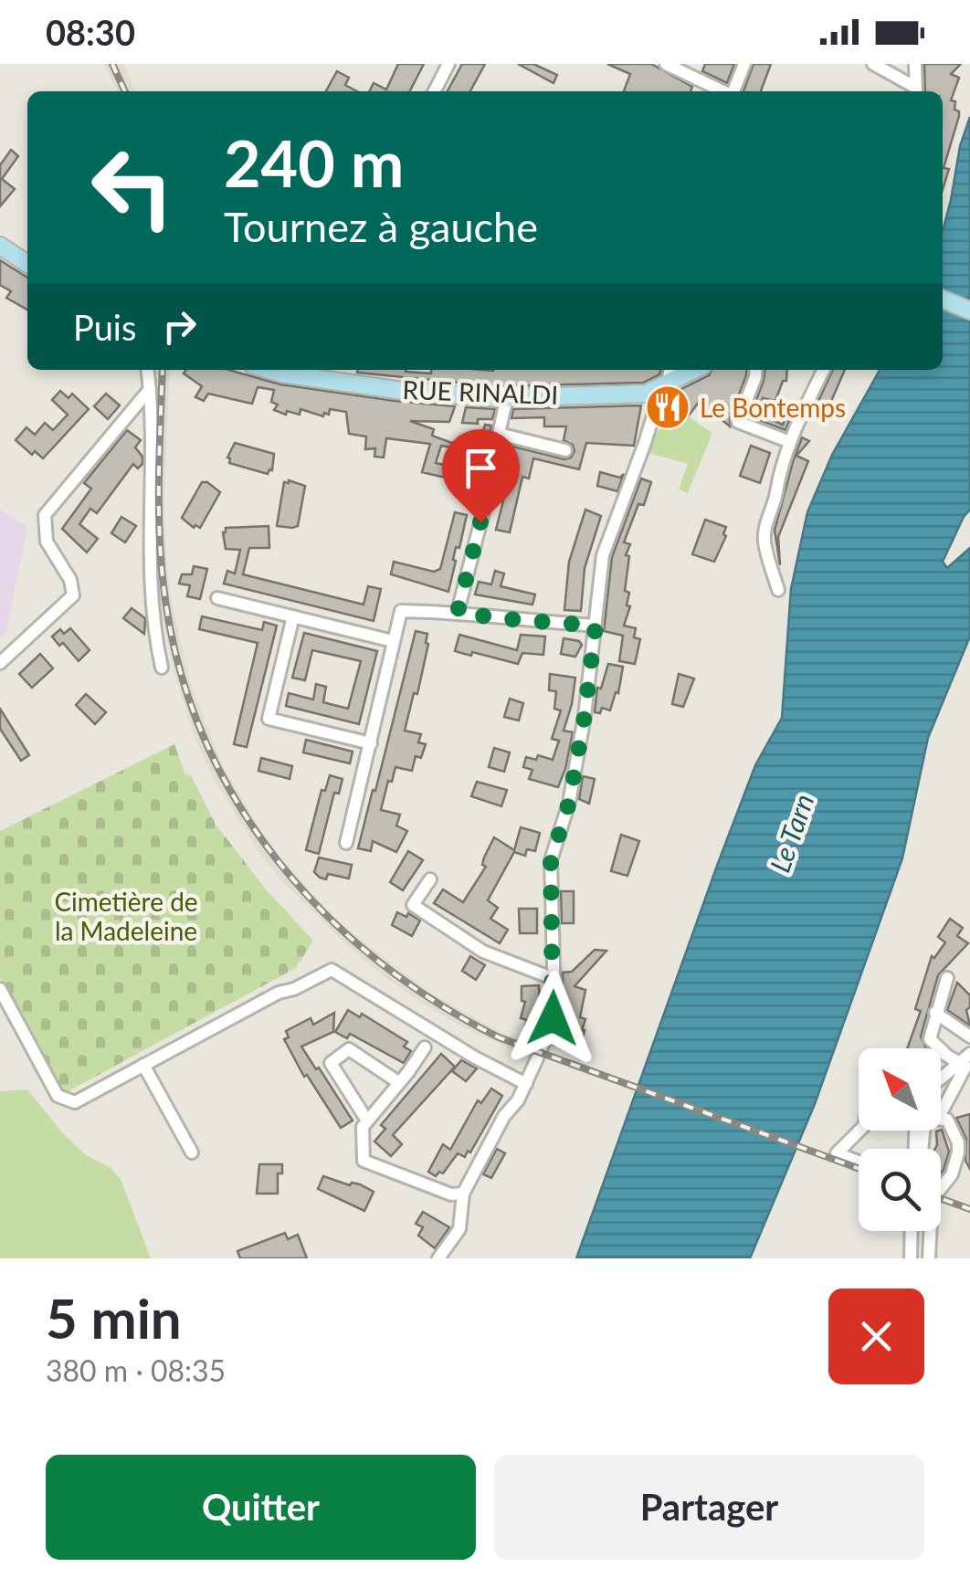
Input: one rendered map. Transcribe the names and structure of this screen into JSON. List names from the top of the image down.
{
  "streets": {
    "street": ["RUE RINALDI"]
  },
  "water": ["Le Tarn"],
  "parks": ["Cimetière de la Madeleine"],
  "places": {
    "restaurant": ["Le Bontemps"]
  },
  "north": "top left",
  "page": {
    "status": "08:30",
    "turn": ["240 m", "Tournez à gauche"],
    "then": "Puis",
    "heading": ["5 min", "380 m · 08:35"],
    "buttons": ["Quitter", "Partager"]
  }
}
